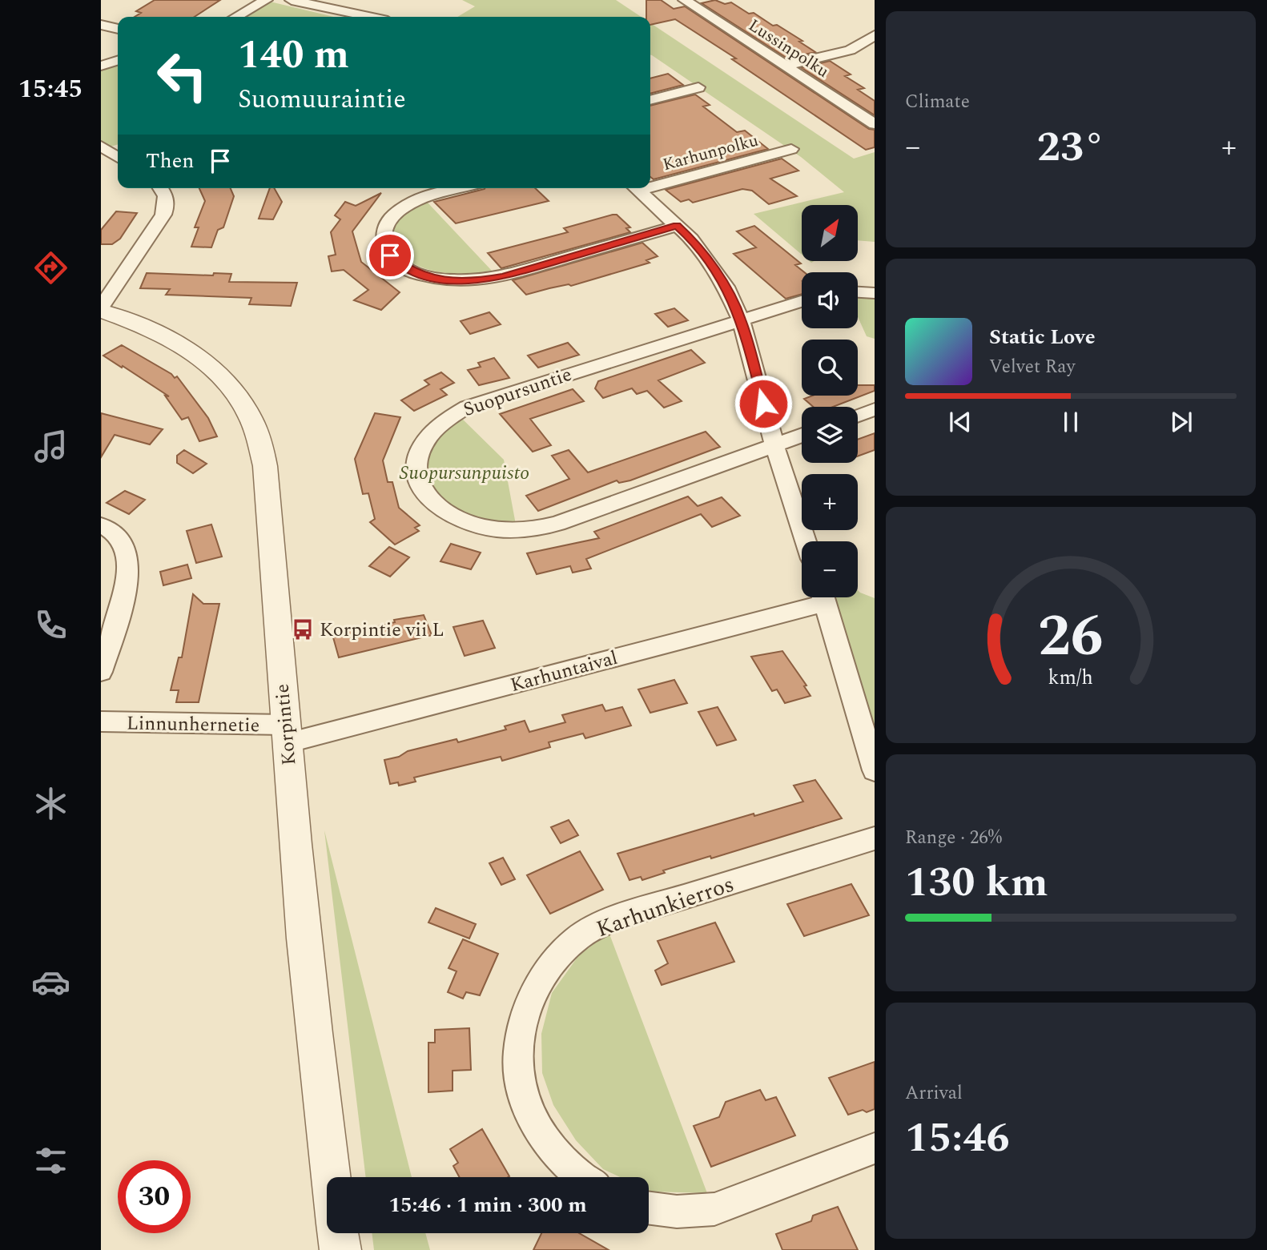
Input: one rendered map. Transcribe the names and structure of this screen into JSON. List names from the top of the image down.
{
  "streets": {
    "street": [
      "Lussinpolku",
      "Karhunpolku",
      "Suopursuntie",
      "Karhuntaival",
      "Linnunhernetie",
      "Korpintie",
      "Karhunkierros"
    ]
  },
  "crossings": [
    ["Karhuntaival", "Linnunhernetie"],
    ["Karhuntaival", "Korpintie"],
    ["Linnunhernetie", "Korpintie"]
  ],
  "parks": ["Suopursunpuisto"],
  "places": {
    "bus stop": ["Korpintie vii L"]
  },
  "north": "top right",
  "page": {
    "tabs": "15:45",
    "tile": [
      "Climate",
      ["Range · 26%", "130 km"],
      ["Arrival", "15:46"]
    ],
    "turn": ["140 m", "Suomuuraintie"],
    "heat": ["−", "23°", "+"],
    "then": "Then",
    "map_buttons": ["+", "−"],
    "song": ["Static Love", "Velvet Ray"],
    "limit": "30",
    "trip": "15:46 · 1 min · 300 m",
    "gauge": ["26", "km/h"]
  }
}
